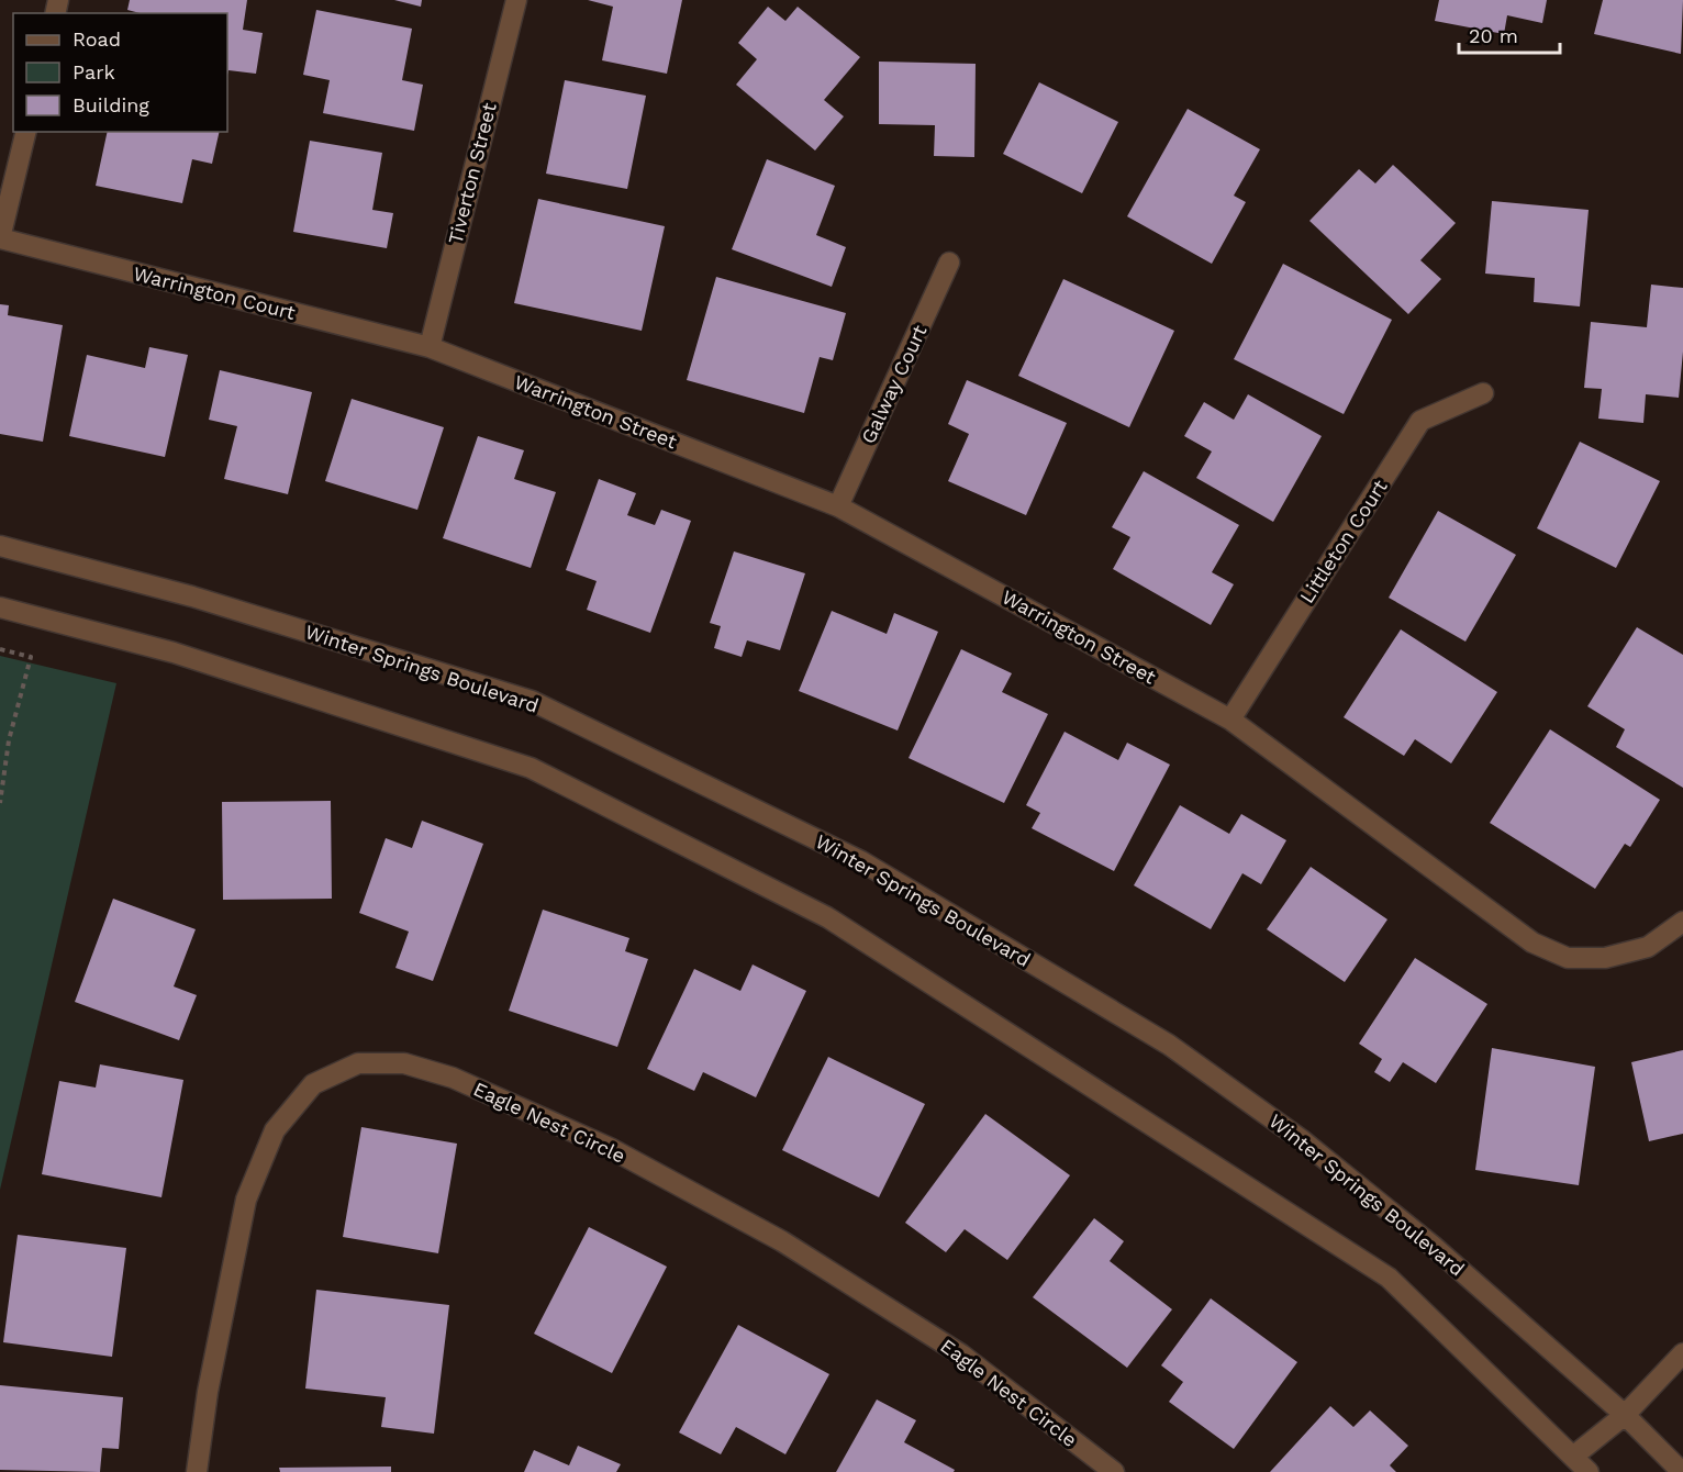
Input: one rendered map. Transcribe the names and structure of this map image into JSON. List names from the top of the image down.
{
  "streets": {
    "street": [
      "Tiverton Street",
      "Warrington Court",
      "Galway Court",
      "Warrington Street",
      "Littleton Court",
      "Winter Springs Boulevard",
      "Eagle Nest Circle"
    ]
  },
  "crossings": [
    ["Tiverton Street", "Warrington Court"],
    ["Tiverton Street", "Warrington Street"],
    ["Warrington Court", "Warrington Street"],
    ["Galway Court", "Warrington Street"],
    ["Warrington Street", "Littleton Court"]
  ],
  "legend": ["Road", "Park", "Building"],
  "scale_bar": "20 m"
}
